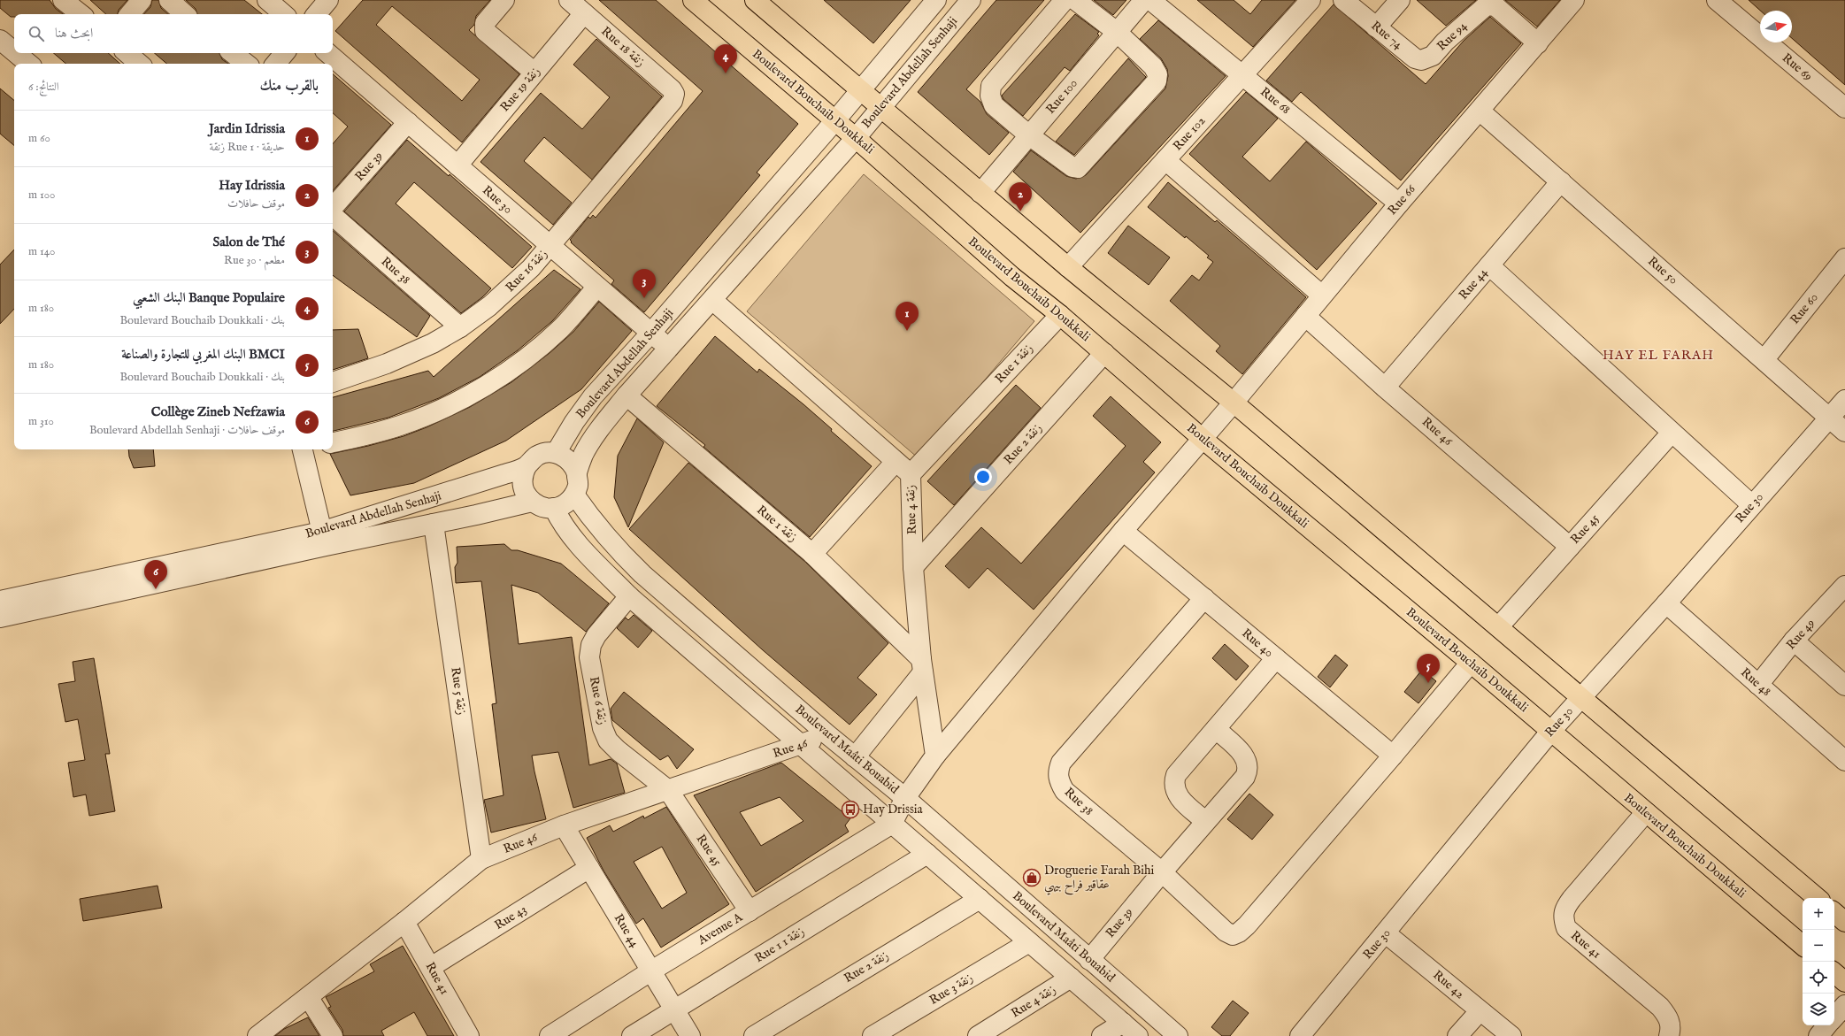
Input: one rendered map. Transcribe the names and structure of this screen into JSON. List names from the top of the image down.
{
  "streets": {
    "main road": ["Boulevard Bouchaib Doukkali"],
    "street": [
      "Rue 74",
      "Rue 94",
      "Rue 18 زنقة",
      "Rue 69",
      "Boulevard Abdellah Senhaji",
      "Rue 19 زنقة",
      "Rue 100",
      "Rue 68",
      "Rue 102",
      "Rue 39",
      "Rue 30",
      "Rue 66",
      "Rue 38",
      "Rue 16 زنقة",
      "Rue 50",
      "Rue 44",
      "Rue 60",
      "Rue 1 زنقة",
      "Rue 46",
      "Rue 2 زنقة",
      "Rue 4 زنقة",
      "Rue 45",
      "Rue 49",
      "Rue 40",
      "Rue 48",
      "Rue 5 زنقة",
      "Rue 6 زنقة",
      "Boulevard Maâti Bouabid",
      "Rue 43",
      "Avenue A",
      "Rue 1 زنقة 1",
      "Rue 41",
      "Rue 42",
      "Rue 3 زنقة"
    ]
  },
  "crossings": [
    ["Rue 74", "Rue 94"],
    ["Rue 94", "Rue 66"],
    ["Rue 18 زنقة", "Rue 19 زنقة"],
    ["Rue 18 زنقة", "Rue 16 زنقة"],
    ["Boulevard Abdellah Senhaji", "Boulevard Bouchaib Doukkali"],
    ["Boulevard Abdellah Senhaji", "Rue 30"],
    ["Boulevard Abdellah Senhaji", "Rue 1 زنقة"],
    ["Boulevard Abdellah Senhaji", "Rue 4 زنقة"],
    ["Boulevard Abdellah Senhaji", "Rue 5 زنقة"],
    ["Boulevard Abdellah Senhaji", "Boulevard Maâti Bouabid"],
    ["Rue 19 زنقة", "Rue 30"],
    ["Rue 68", "Rue 102"],
    ["Rue 68", "Rue 66"],
    ["Boulevard Bouchaib Doukkali", "Rue 30"],
    ["Boulevard Bouchaib Doukkali", "Rue 66"],
    ["Boulevard Bouchaib Doukkali", "Rue 1 زنقة"],
    ["Boulevard Bouchaib Doukkali", "Rue 2 زنقة"],
    ["Boulevard Bouchaib Doukkali", "Rue 41"],
    ["Rue 39", "Rue 30"],
    ["Rue 39", "Rue 38"],
    ["Rue 39", "Boulevard Maâti Bouabid"],
    ["Rue 30", "Rue 16 زنقة"],
    ["Rue 30", "Rue 50"],
    ["Rue 30", "Rue 48"],
    ["Rue 30", "Rue 42"],
    ["Rue 66", "Rue 50"],
    ["Rue 66", "Rue 46"],
    ["Rue 66", "Rue 4 زنقة"],
    ["Rue 66", "Rue 40"],
    ["Rue 38", "Rue 16 زنقة"],
    ["Rue 38", "Rue 40"],
    ["Rue 50", "Rue 44"],
    ["Rue 50", "Rue 60"],
    ["Rue 44", "Rue 46"],
    ["Rue 44", "Rue 43"],
    ["Rue 44", "Avenue A"],
    ["Rue 44", "Rue 1 زنقة 1"],
    ["Rue 1 زنقة", "Rue 4 زنقة"],
    ["Rue 46", "Rue 45"],
    ["Rue 46", "Rue 5 زنقة"],
    ["Rue 46", "Rue 6 زنقة"],
    ["Rue 46", "Boulevard Maâti Bouabid"],
    ["Rue 46", "Rue 41"],
    ["Rue 2 زنقة", "Rue 4 زنقة"],
    ["Rue 2 زنقة", "Boulevard Maâti Bouabid"],
    ["Rue 4 زنقة", "Boulevard Maâti Bouabid"],
    ["Rue 45", "Rue 6 زنقة"],
    ["Rue 45", "Avenue A"],
    ["Rue 49", "Rue 48"],
    ["Rue 6 زنقة", "Boulevard Maâti Bouabid"],
    ["Boulevard Maâti Bouabid", "Avenue A"],
    ["Boulevard Maâti Bouabid", "Rue 1 زنقة 1"],
    ["Boulevard Maâti Bouabid", "Rue 3 زنقة"],
    ["Rue 43", "Rue 41"]
  ],
  "districts": ["HAY EL FARAH"],
  "places": {
    "bus stop": ["Hay Drissia"],
    "shop": ["Droguerie Farah Bihi عقاقير فراح بيهي"]
  },
  "north": "right",
  "page": {
    "search": "ابحث هنا",
    "pins": [
      "4",
      "2",
      "3",
      "1",
      "6",
      "5"
    ],
    "heading": ["بالقرب منك", "النتائج: 6"],
    "list": [
      {
        "mark": "1",
        "name": "Jardin Idrissia",
        "note": "حديقة · Rue 1 زنقة",
        "value": "60 m"
      },
      {
        "mark": "2",
        "name": "Hay Idrissia",
        "note": "موقف حافلات",
        "value": "100 m"
      },
      {
        "mark": "3",
        "name": "Salon de Thé",
        "note": "مطعم · Rue 30",
        "value": "140 m"
      },
      {
        "mark": "4",
        "name": "Banque Populaire البنك الشعبي",
        "note": "بنك · Boulevard Bouchaib Doukkali",
        "value": "180 m"
      },
      {
        "mark": "5",
        "name": "BMCI البنك المغربي للتجارة والصناعة",
        "note": "بنك · Boulevard Bouchaib Doukkali",
        "value": "180 m"
      },
      {
        "mark": "6",
        "name": "Collège Zineb Nefzawia",
        "note": "موقف حافلات · Boulevard Abdellah Senhaji",
        "value": "310 m"
      }
    ],
    "map_buttons": ["+", "−"]
  }
}
